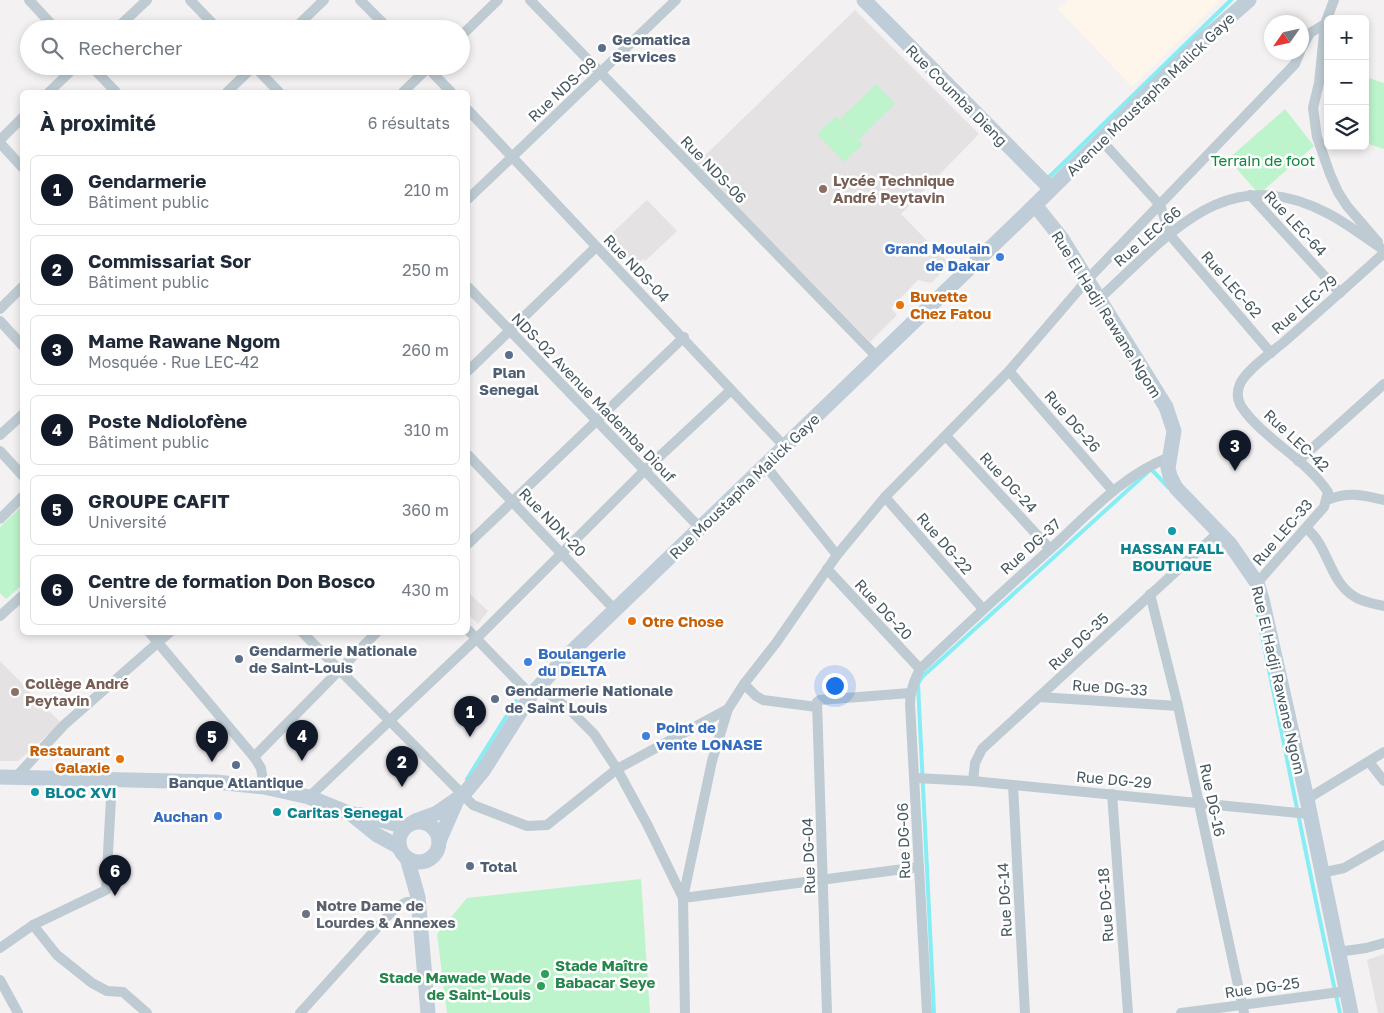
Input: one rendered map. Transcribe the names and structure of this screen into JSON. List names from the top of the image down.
{
  "streets": {
    "street": [
      "Rue NDS-09",
      "Avenue Moustapha Malick Gaye",
      "Rue Coumba Dieng",
      "Rue NDS-06",
      "Rue LEC-64",
      "Rue LEC-66",
      "Rue NDS-04",
      "Rue LEC-62",
      "Rue LEC-79",
      "Rue El Hadji Rawane Ngom",
      "NDS-02 Avenue Mademba Diouf",
      "Rue DG-26",
      "Rue LEC-42",
      "Rue DG-24",
      "Rue Moustapha Malick Gaye",
      "Rue NDN-20",
      "Rue LEC-33",
      "Rue DG-22",
      "Rue DG-37",
      "Rue DG-20",
      "Rue DG-35",
      "Rue DG-33",
      "Rue DG-29",
      "Rue DG-16",
      "Rue DG-06",
      "Rue DG-04",
      "Rue DG-14",
      "Rue DG-18",
      "Rue DG-25"
    ]
  },
  "crossings": [
    ["Rue NDS-09", "Rue NDS-06"],
    ["Rue NDS-09", "Rue NDS-04"],
    ["Avenue Moustapha Malick Gaye", "Rue Coumba Dieng"],
    ["Avenue Moustapha Malick Gaye", "Rue Moustapha Malick Gaye"],
    ["Rue Coumba Dieng", "Rue Moustapha Malick Gaye"],
    ["Rue NDS-06", "Rue Moustapha Malick Gaye"],
    ["Rue LEC-64", "Rue LEC-66"],
    ["Rue LEC-64", "Rue LEC-79"],
    ["Rue LEC-66", "Rue LEC-62"],
    ["Rue LEC-66", "Rue LEC-79"],
    ["Rue LEC-66", "Rue El Hadji Rawane Ngom"],
    ["Rue NDS-04", "Rue Moustapha Malick Gaye"],
    ["Rue LEC-62", "Rue LEC-79"],
    ["Rue LEC-79", "Rue LEC-42"],
    ["Rue El Hadji Rawane Ngom", "Rue Moustapha Malick Gaye"],
    ["Rue El Hadji Rawane Ngom", "Rue LEC-33"],
    ["Rue El Hadji Rawane Ngom", "Rue DG-37"],
    ["Rue El Hadji Rawane Ngom", "Rue DG-35"],
    ["Rue El Hadji Rawane Ngom", "Rue DG-29"],
    ["Rue El Hadji Rawane Ngom", "Rue DG-25"],
    ["NDS-02 Avenue Mademba Diouf", "Rue Moustapha Malick Gaye"],
    ["Rue DG-26", "Rue DG-37"],
    ["Rue LEC-42", "Rue LEC-33"],
    ["Rue DG-24", "Rue DG-37"],
    ["Rue Moustapha Malick Gaye", "Rue NDN-20"],
    ["Rue DG-22", "Rue DG-37"],
    ["Rue DG-37", "Rue DG-20"],
    ["Rue DG-37", "Rue DG-06"],
    ["Rue DG-20", "Rue DG-06"],
    ["Rue DG-35", "Rue DG-33"],
    ["Rue DG-35", "Rue DG-29"],
    ["Rue DG-35", "Rue DG-16"],
    ["Rue DG-33", "Rue DG-16"],
    ["Rue DG-29", "Rue DG-16"],
    ["Rue DG-29", "Rue DG-06"],
    ["Rue DG-29", "Rue DG-14"],
    ["Rue DG-29", "Rue DG-18"],
    ["Rue DG-16", "Rue DG-25"]
  ],
  "parks": ["Terrain de foot"],
  "places": [
    "Geomatica Services",
    "Lycée Technique André Peytavin",
    "Grand Moulain de Dakar",
    "Buvette Chez Fatou",
    "Plan Senegal",
    "HASSAN FALL BOUTIQUE",
    "Otre Chose",
    "Gendarmerie Nationale de Saint-Louis",
    "Boulangerie du DELTA",
    "Collège André Peytavin",
    "Gendarmerie Nationale de Saint Louis",
    "Point de vente LONASE",
    "Restaurant Galaxie",
    "Banque Atlantique",
    "BLOC XVI",
    "Caritas Senegal",
    "Auchan",
    "Total",
    "Notre Dame de Lourdes & Annexes",
    "Stade Maître Babacar Seye",
    "Stade Mawade Wade de Saint-Louis"
  ],
  "north": "bottom left",
  "page": {
    "map_buttons": ["+", "−"],
    "search": "Rechercher",
    "heading": ["À proximité", "6 résultats"],
    "list": [
      {
        "mark": "1",
        "name": "Gendarmerie",
        "note": "Bâtiment public",
        "value": "210 m"
      },
      {
        "mark": "2",
        "name": "Commissariat Sor",
        "note": "Bâtiment public",
        "value": "250 m"
      },
      {
        "mark": "3",
        "name": "Mame Rawane Ngom",
        "note": "Mosquée · Rue LEC-42",
        "value": "260 m"
      },
      {
        "mark": "4",
        "name": "Poste Ndiolofène",
        "note": "Bâtiment public",
        "value": "310 m"
      },
      {
        "mark": "5",
        "name": "GROUPE CAFIT",
        "note": "Université",
        "value": "360 m"
      },
      {
        "mark": "6",
        "name": "Centre de formation Don Bosco",
        "note": "Université",
        "value": "430 m"
      }
    ],
    "pins": [
      "3",
      "1",
      "4",
      "5",
      "2",
      "6"
    ]
  }
}
